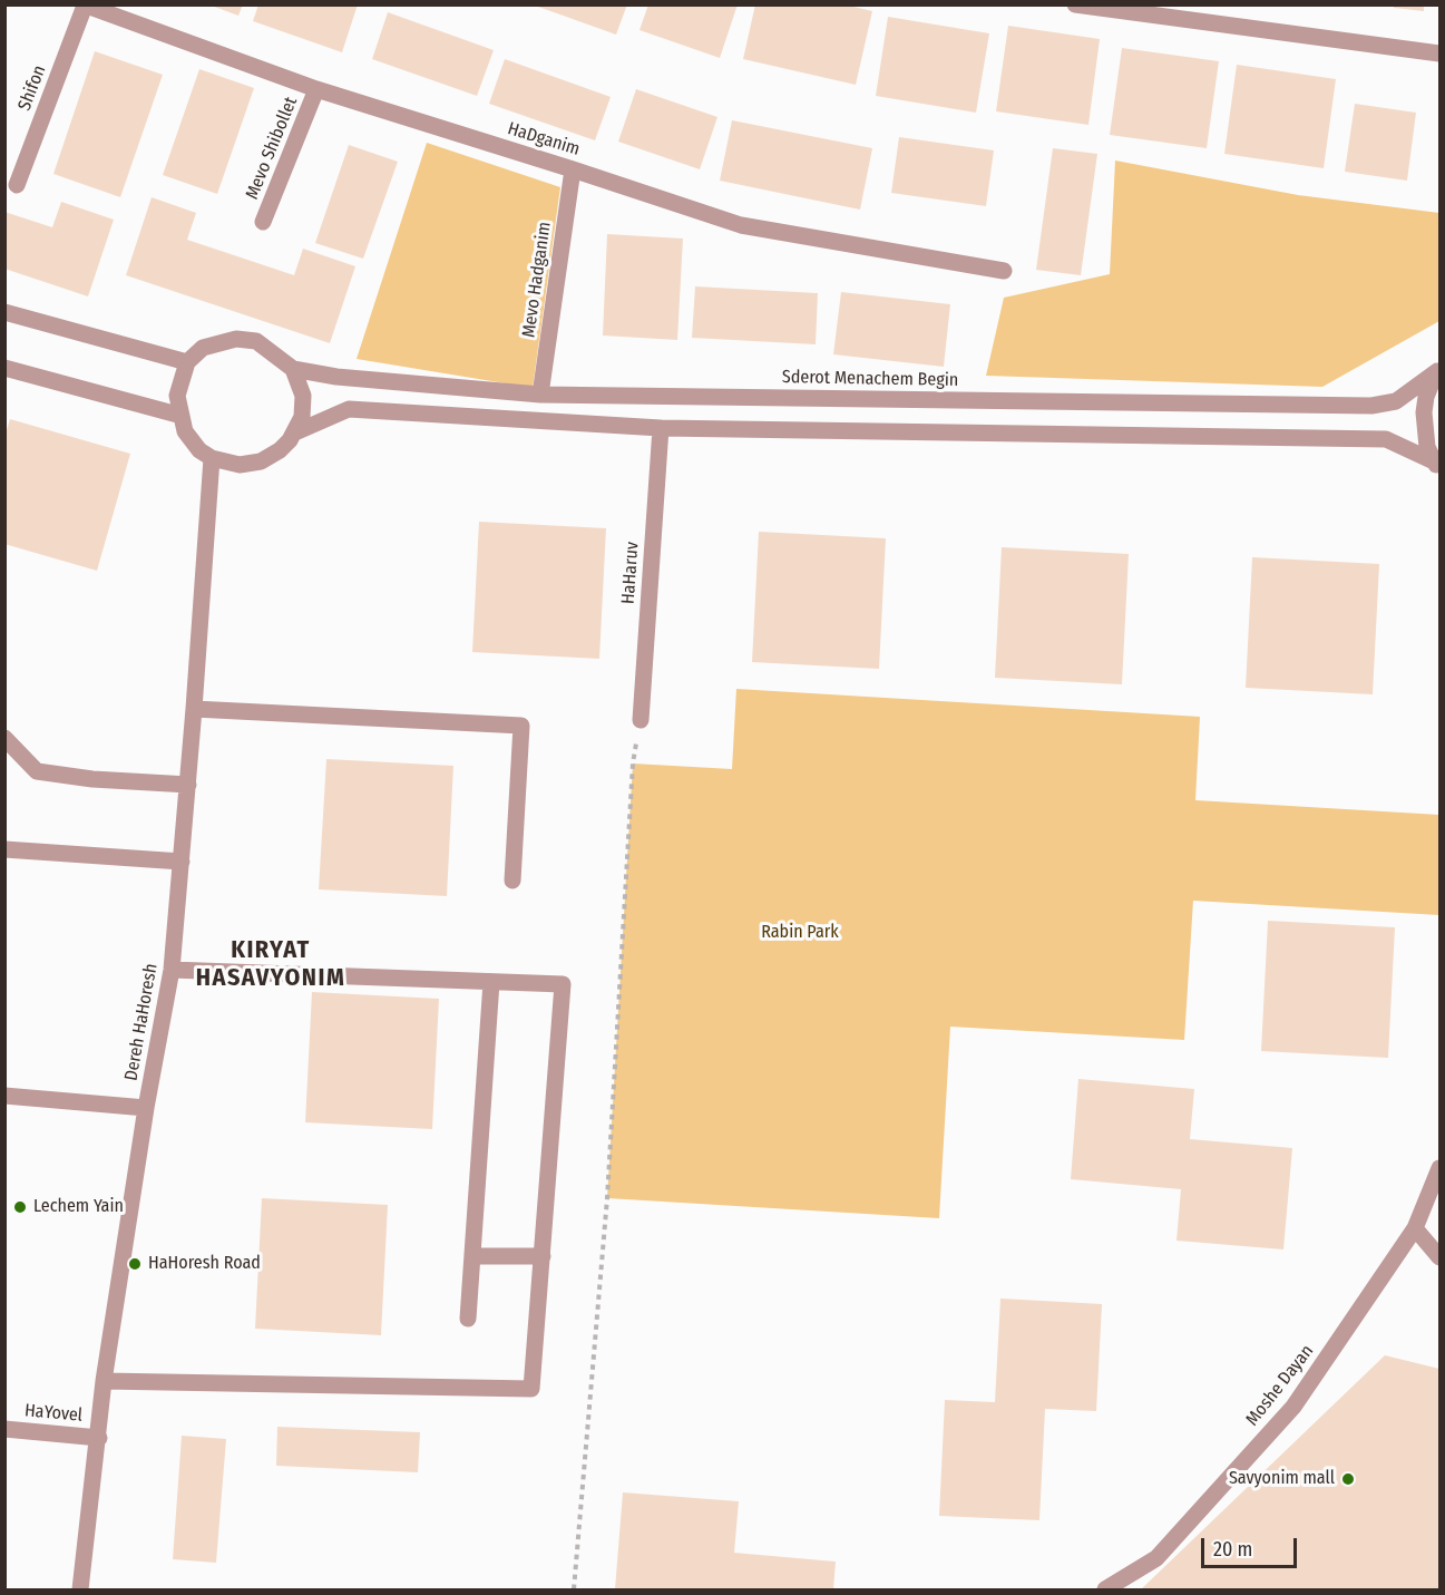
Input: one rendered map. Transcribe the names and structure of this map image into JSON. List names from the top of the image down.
{
  "streets": {
    "street": [
      "Shifon",
      "HaDganim",
      "Mevo Shibollet",
      "Mevo Hadganim",
      "Sderot Menachem Begin",
      "HaHaruv",
      "Dereh HaHoresh",
      "Moshe Dayan",
      "HaYovel"
    ]
  },
  "crossings": [
    ["Shifon", "HaDganim"],
    ["HaDganim", "Mevo Shibollet"],
    ["HaDganim", "Mevo Hadganim"],
    ["Mevo Hadganim", "Sderot Menachem Begin"],
    ["Sderot Menachem Begin", "Dereh HaHoresh"],
    ["Dereh HaHoresh", "HaYovel"]
  ],
  "districts": ["KIRYAT HASAVYONIM"],
  "parks": ["Rabin Park"],
  "places": ["Lechem Yain", "HaHoresh Road", "Savyonim mall"],
  "scale_bar": "20 m"
}
